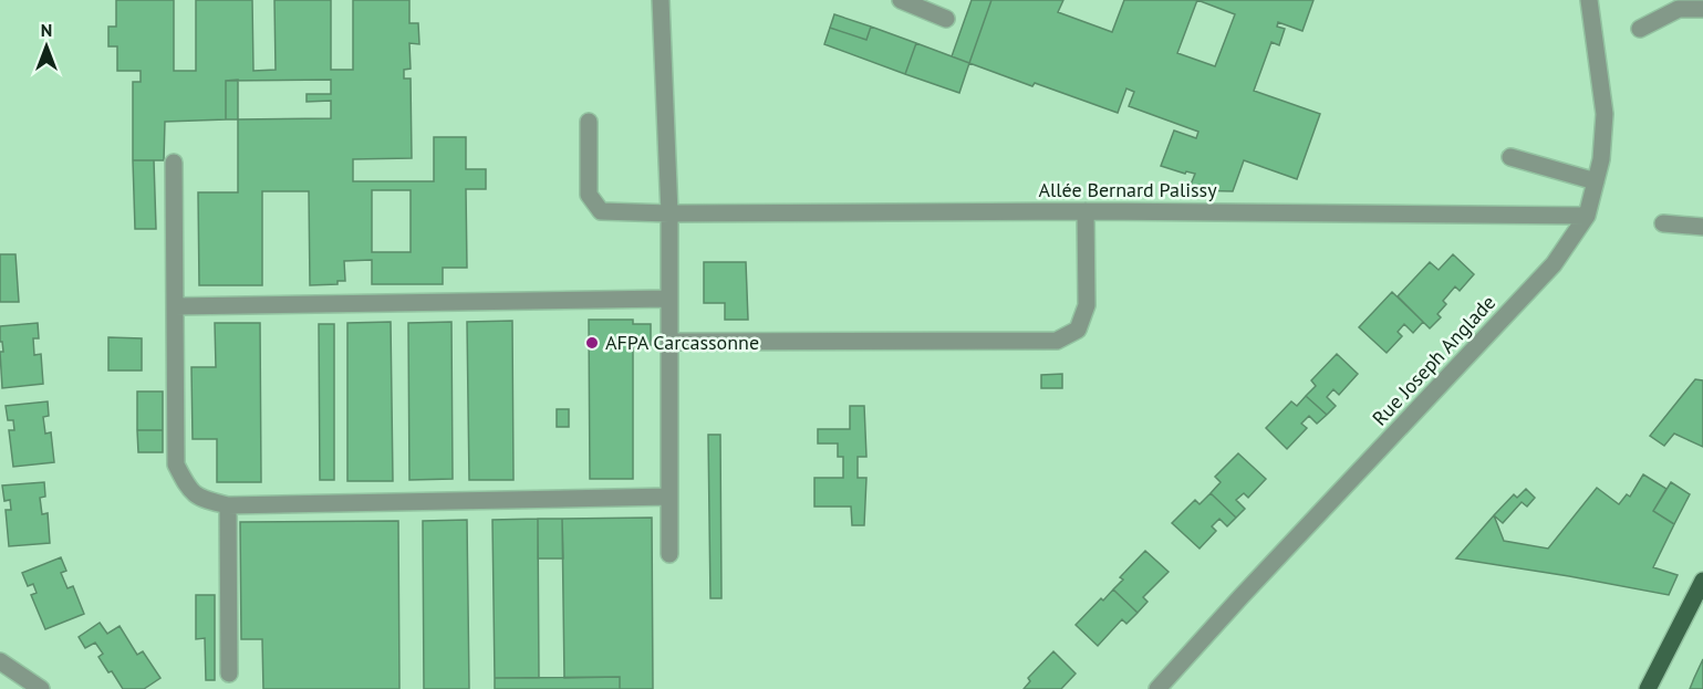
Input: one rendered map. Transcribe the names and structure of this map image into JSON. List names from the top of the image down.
{
  "streets": {
    "street": ["Allée Bernard Palissy", "Rue Joseph Anglade"]
  },
  "crossings": [
    ["Allée Bernard Palissy", "Rue Joseph Anglade"]
  ],
  "places": ["AFPA Carcassonne"],
  "north": "top"
}
